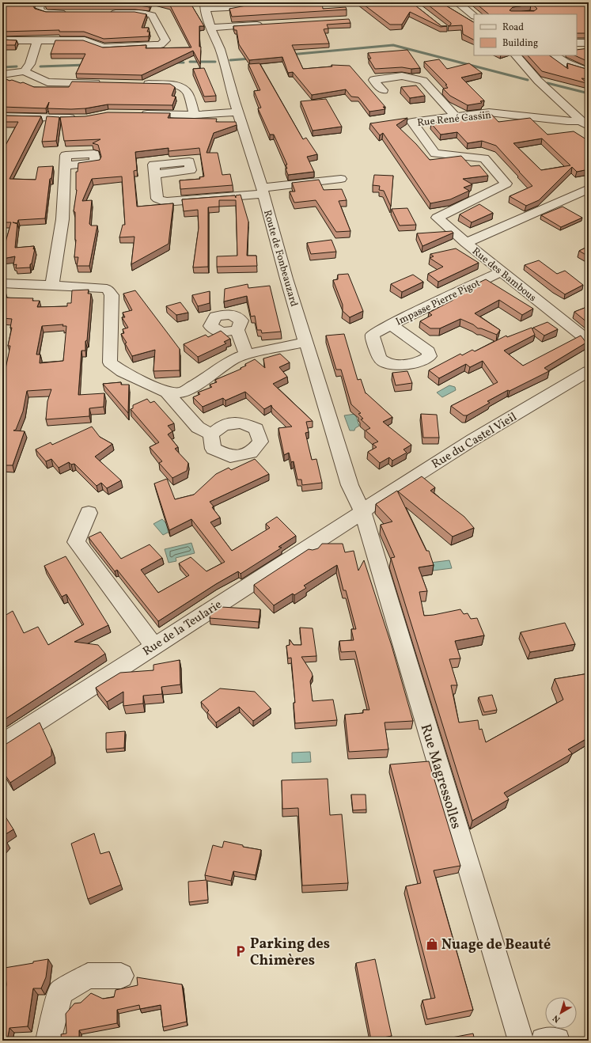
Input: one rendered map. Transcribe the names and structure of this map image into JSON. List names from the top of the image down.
{
  "streets": {
    "street": [
      "Rue René Cassin",
      "Route de Fonbeauzard",
      "Rue des Bambous",
      "Impasse Pierre Pigot",
      "Rue du Castel Vieil",
      "Rue de la Teularie",
      "Rue Magressolles"
    ]
  },
  "crossings": [
    ["Rue René Cassin", "Rue des Bambous"],
    ["Route de Fonbeauzard", "Rue du Castel Vieil"],
    ["Route de Fonbeauzard", "Rue de la Teularie"],
    ["Route de Fonbeauzard", "Rue Magressolles"],
    ["Rue des Bambous", "Impasse Pierre Pigot"],
    ["Rue du Castel Vieil", "Rue de la Teularie"],
    ["Rue du Castel Vieil", "Rue Magressolles"],
    ["Rue de la Teularie", "Rue Magressolles"]
  ],
  "places": {
    "shop": ["Nuage de Beauté"],
    "parking": ["Parking des Chimères"]
  },
  "legend": ["Road", "Building"],
  "north": "bottom left"
}
